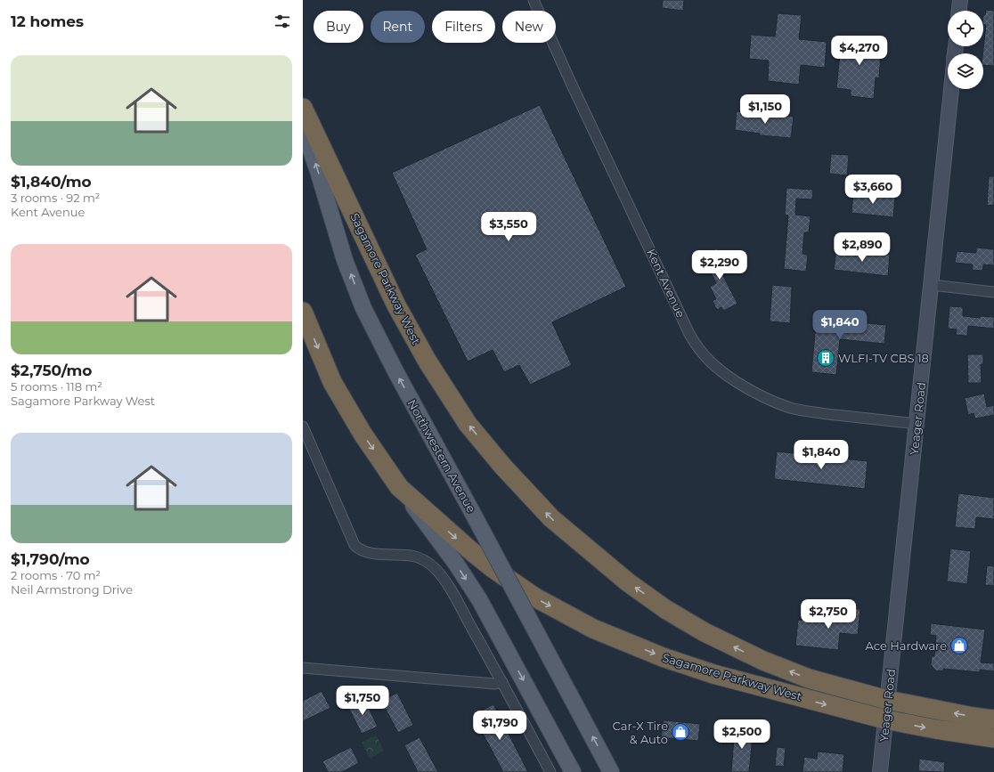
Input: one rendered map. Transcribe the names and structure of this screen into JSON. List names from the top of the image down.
{
  "streets": {
    "highway": ["Sagamore Parkway West"],
    "main road": ["Northwestern Avenue"],
    "street": ["Kent Avenue", "Yeager Road"]
  },
  "crossings": [
    ["Sagamore Parkway West", "Yeager Road"],
    ["Kent Avenue", "Yeager Road"]
  ],
  "places": {
    "building": ["WLFI-TV CBS 18"],
    "shop": ["Ace Hardware", "Car-X Tire & Auto"]
  },
  "page": {
    "heading": "12 homes",
    "chip": [
      "Buy",
      "Rent",
      "Filters",
      "New"
    ],
    "price": [
      "$4,270",
      "$1,150",
      "$3,660",
      "$3,550",
      "$2,890",
      "$2,290",
      "$1,840",
      "$1,840",
      "$2,750",
      "$1,750",
      "$1,790",
      "$2,500"
    ],
    "list": [
      {
        "name": "$1,840/mo",
        "note": "3 rooms · 92 m² · Kent Avenue"
      },
      {
        "name": "$2,750/mo",
        "note": "5 rooms · 118 m² · Sagamore Parkway West"
      },
      {
        "name": "$1,790/mo",
        "note": "2 rooms · 70 m² · Neil Armstrong Drive"
      }
    ]
  }
}
